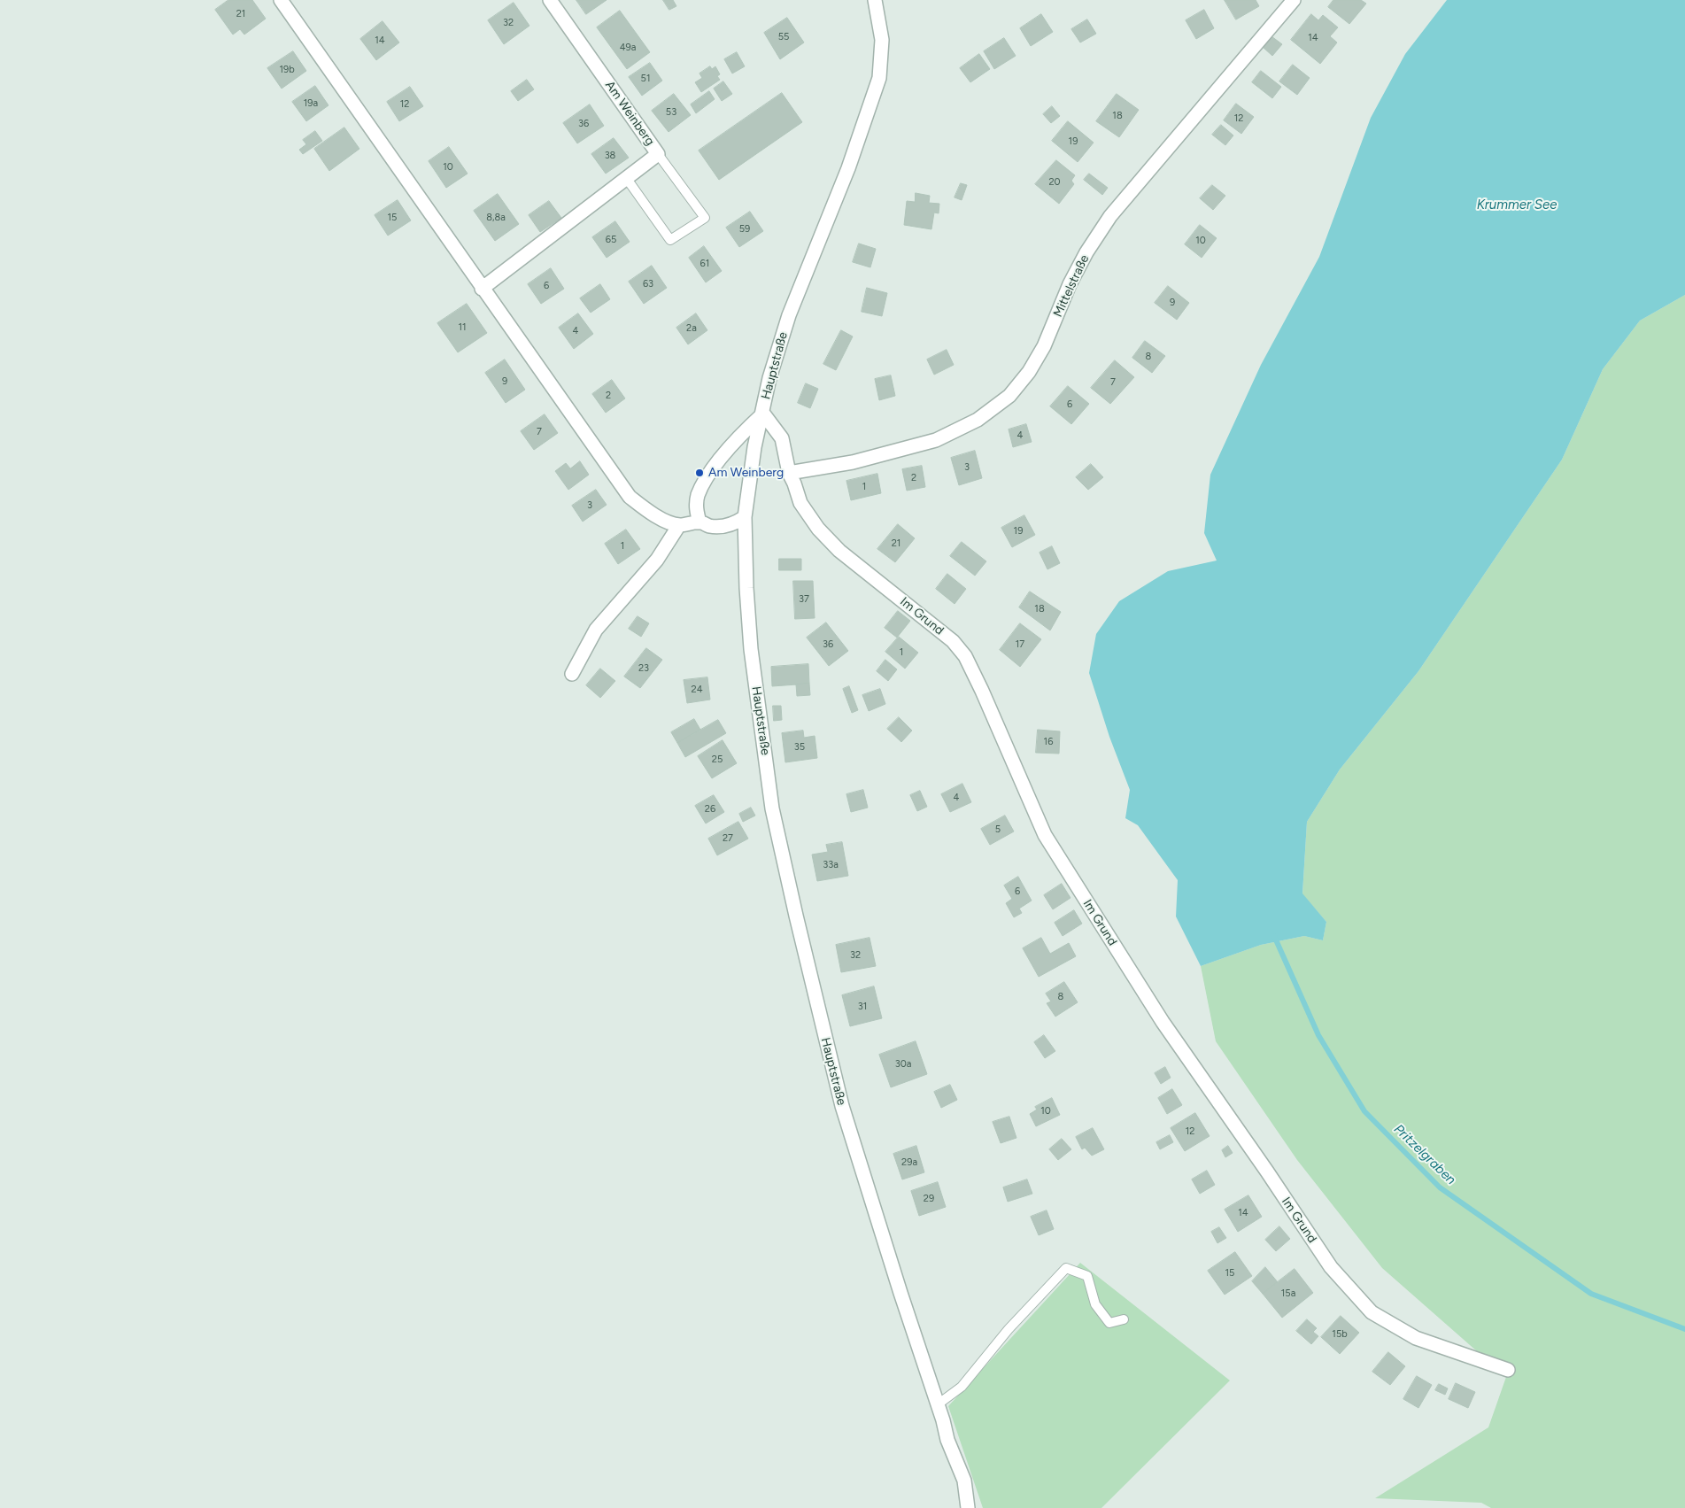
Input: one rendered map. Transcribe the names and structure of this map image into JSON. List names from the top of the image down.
{
  "streets": {
    "street": [
      "Am Weinberg",
      "Mittelstraße",
      "Hauptstraße",
      "Im Grund"
    ]
  },
  "crossings": [
    ["Mittelstraße", "Im Grund"],
    ["Hauptstraße", "Im Grund"]
  ],
  "water": ["Krummer See", "Pritzelgraben"],
  "places": ["Am Weinberg"],
  "house_numbers": [
    "21",
    "32",
    "55",
    "14",
    "14",
    "49a",
    "19b",
    "51",
    "19a",
    "12",
    "53",
    "18",
    "12",
    "36",
    "19",
    "38",
    "10",
    "20",
    "15",
    "8,8a",
    "59",
    "65",
    "10",
    "61",
    "63",
    "6",
    "9",
    "11",
    "2a",
    "4",
    "8",
    "9",
    "7",
    "2",
    "6",
    "7",
    "4",
    "3",
    "2",
    "1",
    "3",
    "19",
    "21",
    "1",
    "37",
    "18",
    "36",
    "17",
    "1",
    "23",
    "24",
    "16",
    "35",
    "25",
    "4",
    "26",
    "5",
    "27",
    "33a",
    "6",
    "32",
    "8",
    "31",
    "30a",
    "10",
    "12",
    "29a",
    "29",
    "14",
    "15",
    "15a",
    "15b"
  ]
}
